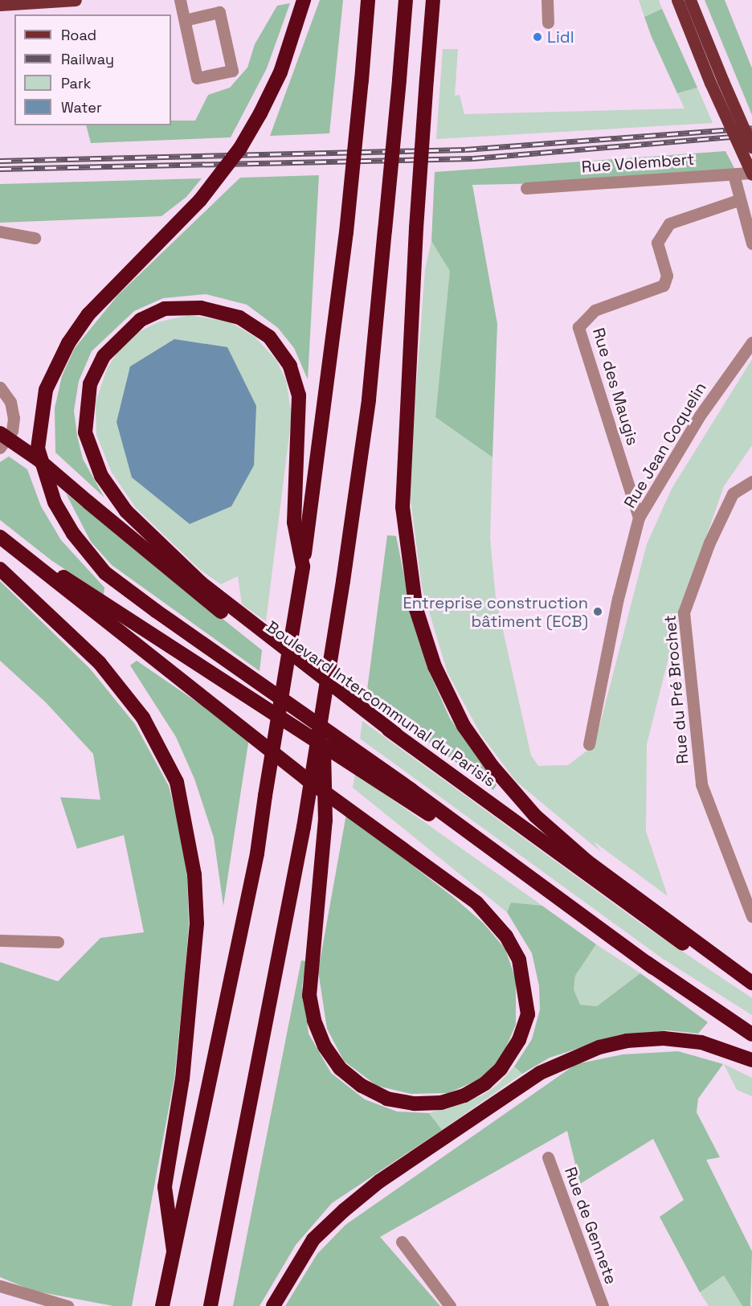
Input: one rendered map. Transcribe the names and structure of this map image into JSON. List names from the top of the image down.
{
  "streets": {
    "highway": ["Boulevard Intercommunal du Parisis"],
    "street": [
      "Rue Volembert",
      "Rue des Maugis",
      "Rue Jean Coquelin",
      "Rue du Pré Brochet",
      "Rue de Gennete"
    ]
  },
  "crossings": [
    ["Rue des Maugis", "Rue Jean Coquelin"]
  ],
  "places": ["Lidl", "Entreprise construction bâtiment (ECB)"],
  "legend": [
    "Road",
    "Railway",
    "Park",
    "Water"
  ]
}
